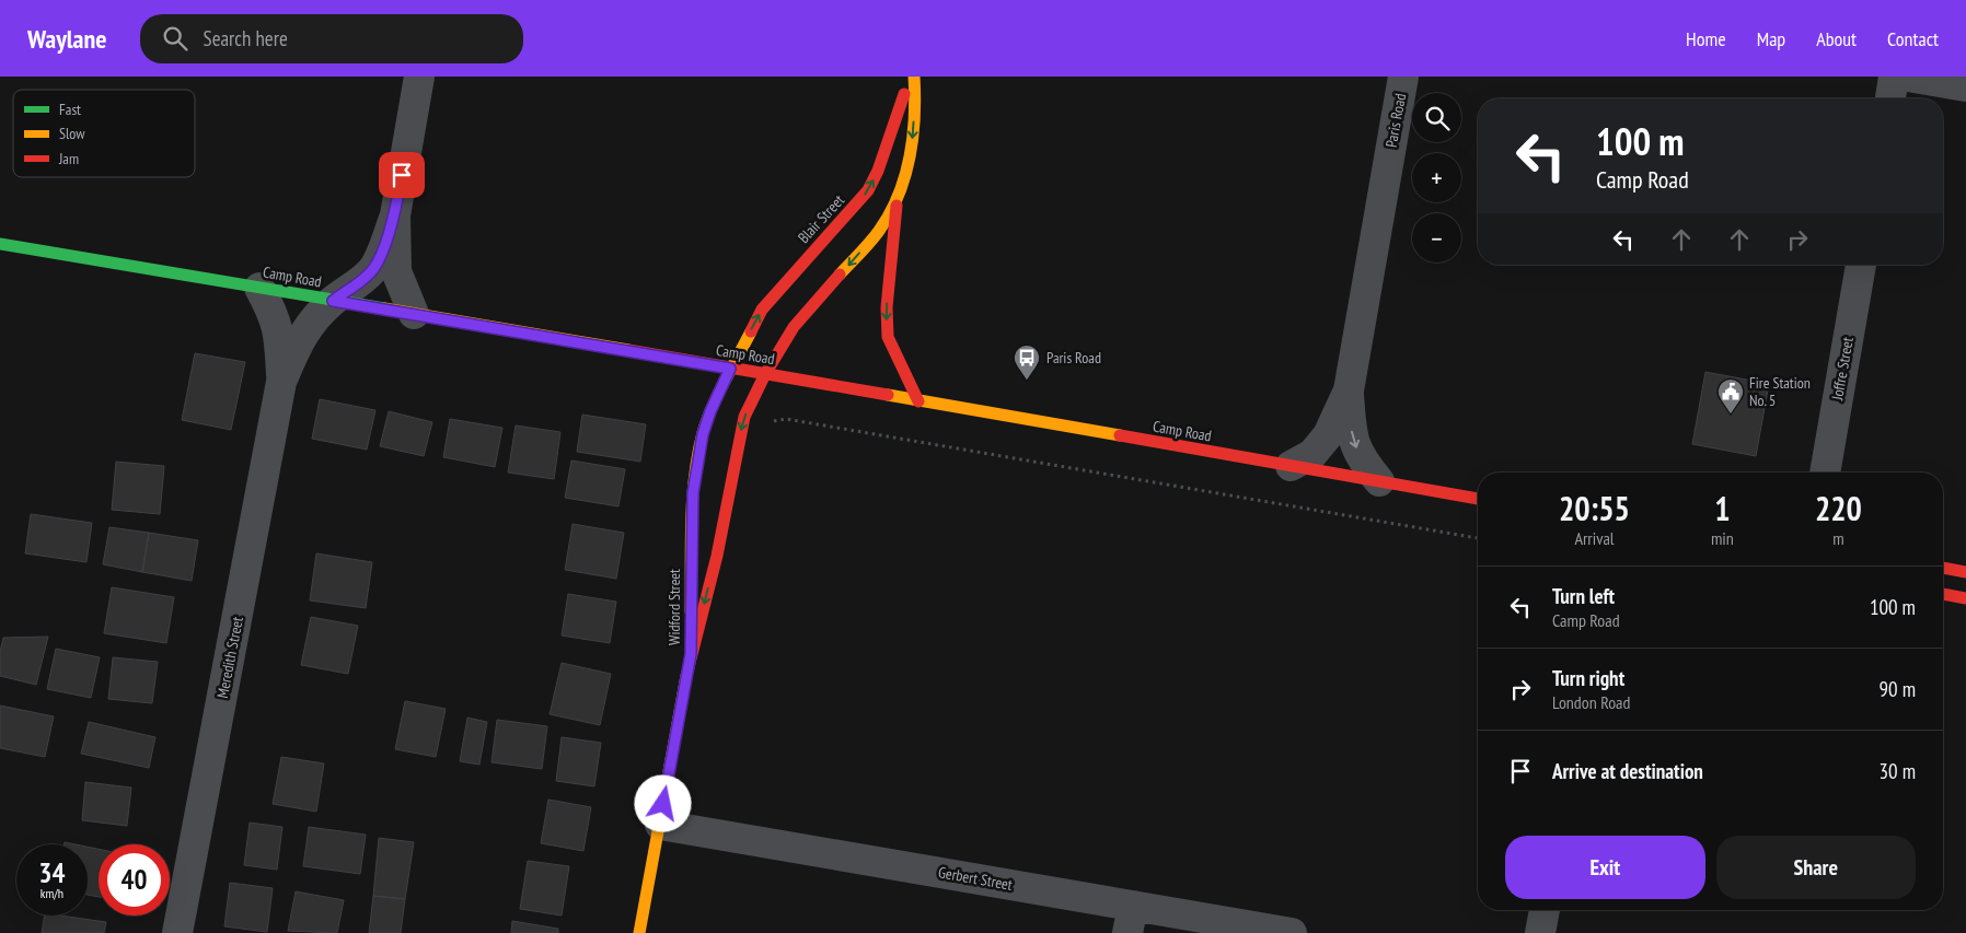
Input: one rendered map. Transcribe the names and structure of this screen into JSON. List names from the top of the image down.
{
  "streets": {
    "street": [
      "Paris Road",
      "Blair Street",
      "Camp Road",
      "Joffre Street",
      "Widford Street",
      "Meredith Street",
      "Gerbert Street"
    ]
  },
  "crossings": [
    ["Paris Road", "Camp Road"],
    ["Blair Street", "Camp Road"],
    ["Blair Street", "Widford Street"],
    ["Camp Road", "Widford Street"],
    ["Camp Road", "Meredith Street"],
    ["Widford Street", "Gerbert Street"]
  ],
  "places": {
    "bus stop": ["Paris Road"],
    "public building": ["Fire Station No. 5"]
  },
  "legend": ["Fast", "Slow", "Jam"],
  "page": {
    "header": "Waylane",
    "search": "Search here",
    "nav": [
      "Home",
      "Map",
      "About",
      "Contact"
    ],
    "map_buttons": ["+", "−"],
    "turn": ["100 m", "Camp Road"],
    "eta": [
      "20:55",
      "Arrival",
      "1",
      "min",
      "220",
      "m"
    ],
    "list": [
      {
        "name": "Turn left",
        "note": "Camp Road",
        "value": "100 m"
      },
      {
        "name": "Turn right",
        "note": "London Road",
        "value": "90 m"
      },
      {
        "name": "Arrive at destination",
        "value": "30 m"
      }
    ],
    "buttons": ["Exit", "Share"],
    "speed": "34 km/h",
    "limit": "40"
  }
}
